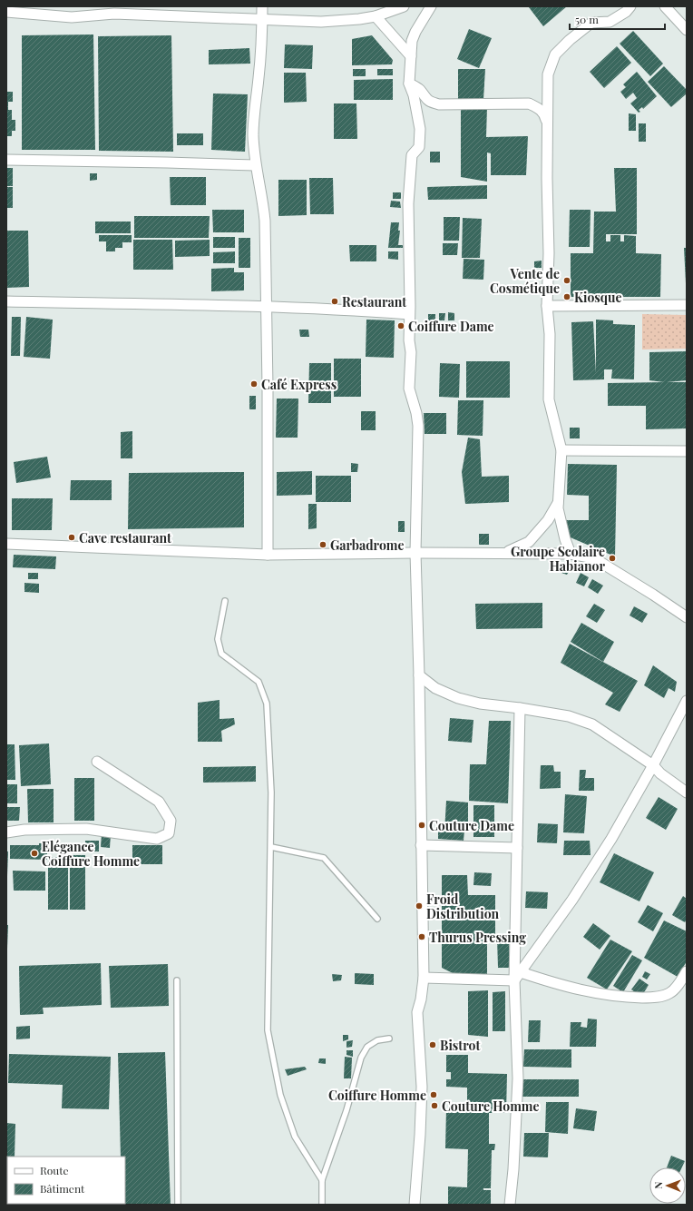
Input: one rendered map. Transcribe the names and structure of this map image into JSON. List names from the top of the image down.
{
  "places": [
    "Vente de Cosmétique",
    "Kiosque",
    "Restaurant",
    "Coiffure Dame",
    "Café Express",
    "Cave restaurant",
    "Garbadrome",
    "Groupe Scolaire Habianor",
    "Couture Dame",
    "Elégance Coiffure Homme",
    "Froid Distribution",
    "Thurus Pressing",
    "Bistrot",
    "Coiffure Homme",
    "Couture Homme"
  ],
  "legend": ["Route", "Bâtiment"],
  "scale_bar": "50 m",
  "north": "left"
}
